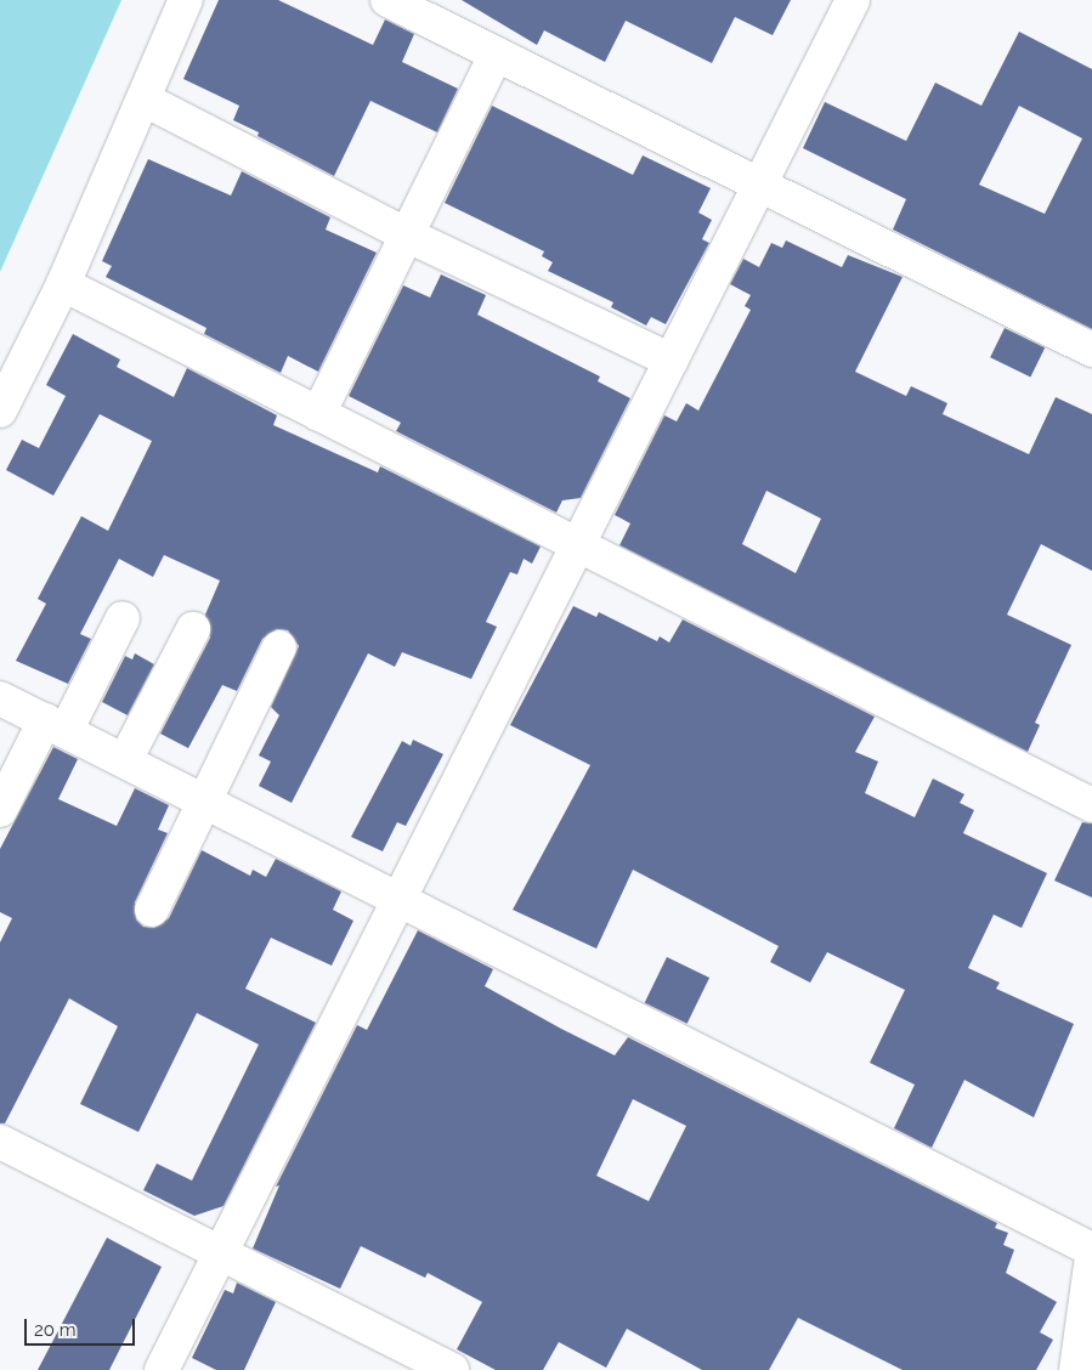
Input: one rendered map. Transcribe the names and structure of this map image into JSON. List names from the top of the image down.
{
  "scale_bar": "20 m"
}
